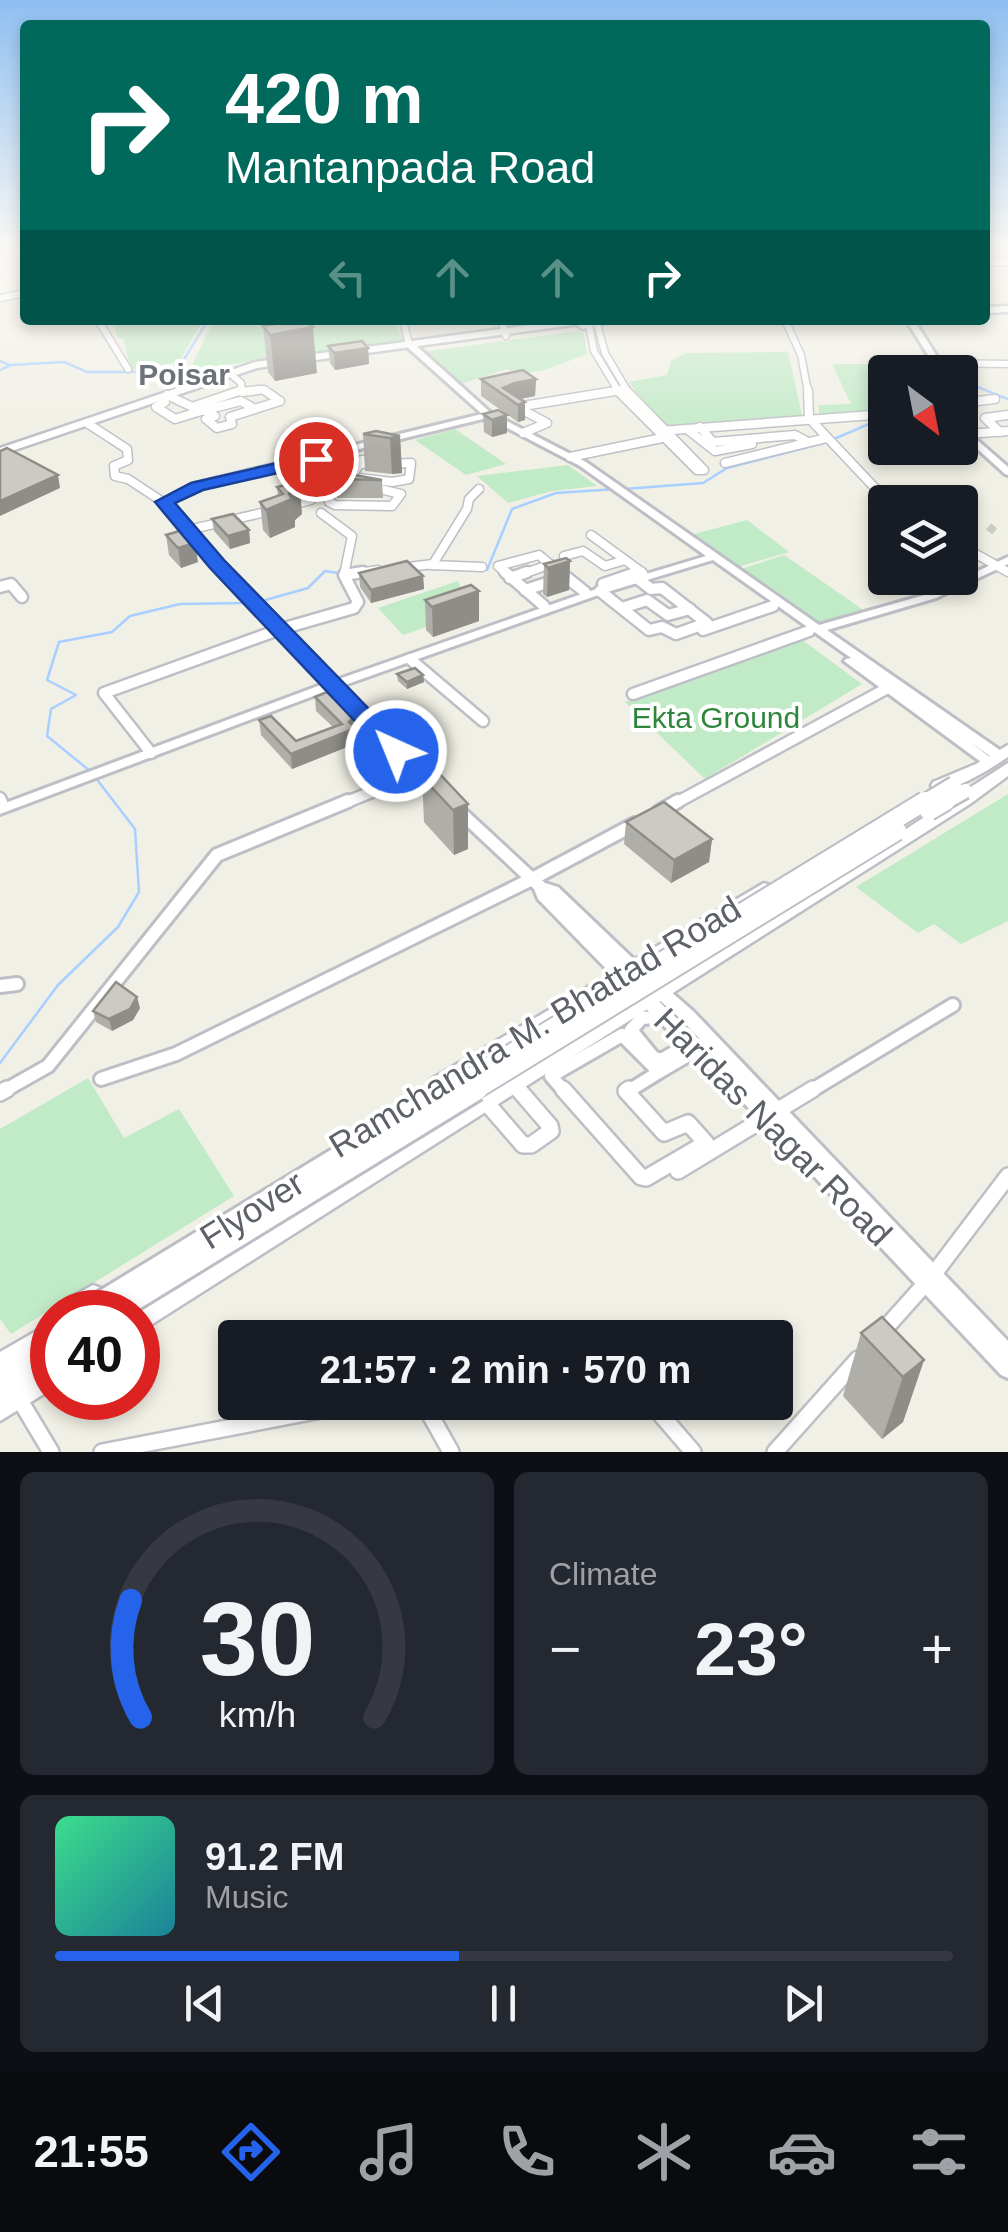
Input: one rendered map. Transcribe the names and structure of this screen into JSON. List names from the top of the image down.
{
  "streets": {
    "main road": ["Ramchandra M. Bhattad Road", "Flyover"],
    "street": ["Haridas Nagar Road"]
  },
  "crossings": [
    ["Ramchandra M. Bhattad Road", "Haridas Nagar Road"],
    ["Ramchandra M. Bhattad Road", "Flyover"]
  ],
  "districts": ["Poisar"],
  "parks": ["Ekta Ground"],
  "north": "bottom right",
  "page": {
    "turn": ["420 m", "Mantanpada Road"],
    "limit": "40",
    "trip": "21:57 · 2 min · 570 m",
    "tile": "Climate",
    "heat": ["−", "23°", "+"],
    "song": ["91.2 FM", "Music"],
    "tabs": "21:55",
    "gauge": ["30", "km/h"]
  }
}
